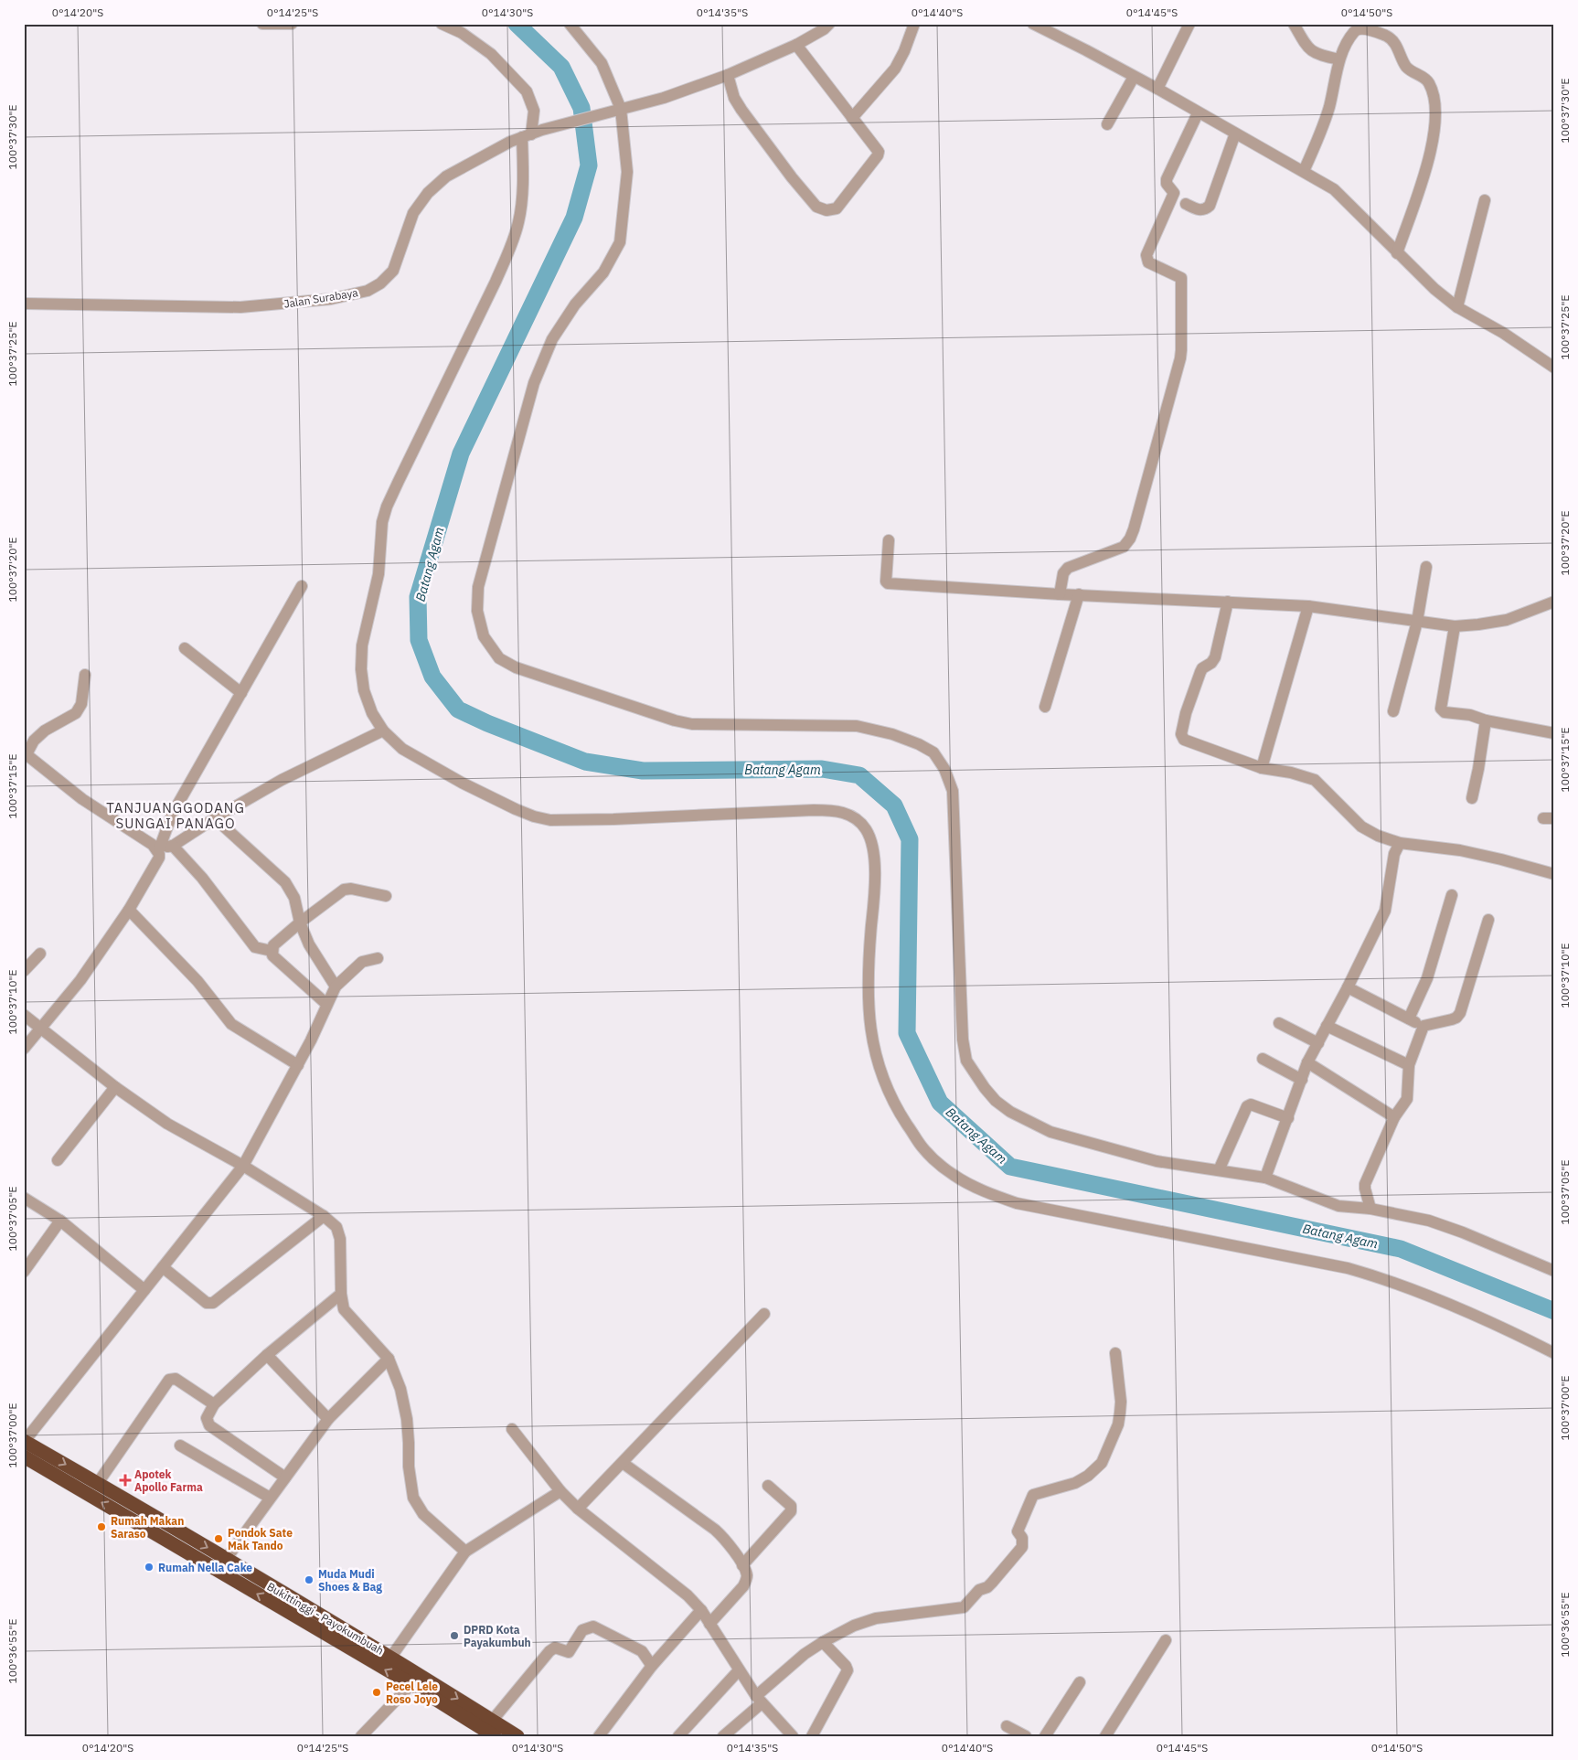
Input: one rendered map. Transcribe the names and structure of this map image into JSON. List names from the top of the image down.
{
  "streets": {
    "highway": ["Bukittinggi - Payokumbuah"],
    "street": ["Jalan Surabaya"]
  },
  "districts": ["TANJUANGGODANG SUNGAI PANAGO"],
  "water": ["Batang Agam"],
  "places": {
    "health": ["Apotek Apollo Farma"],
    "other": [
      "Rumah Makan Saraso",
      "Pondok Sate Mak Tando",
      "Rumah Nella Cake",
      "Muda Mudi Shoes & Bag",
      "DPRD Kota Payakumbuh",
      "Pecel Lele Roso Joyo"
    ]
  },
  "coordinates": [
    "0°14'20\"S",
    "0°14'25\"S",
    "0°14'30\"S",
    "0°14'35\"S",
    "0°14'40\"S",
    "0°14'45\"S",
    "0°14'50\"S",
    "100°37'30\"E",
    "100°37'25\"E",
    "100°37'20\"E",
    "100°37'15\"E",
    "100°37'10\"E",
    "100°37'05\"E",
    "100°37'00\"E",
    "100°36'55\"E"
  ]
}
